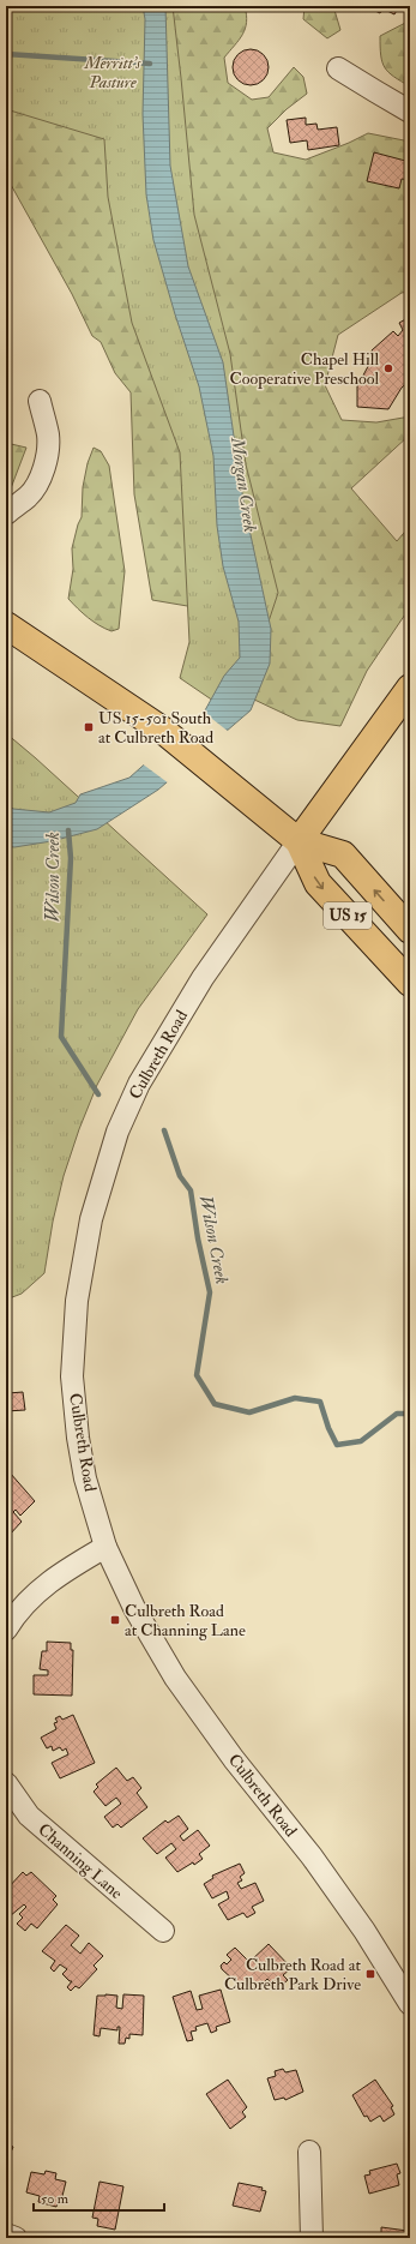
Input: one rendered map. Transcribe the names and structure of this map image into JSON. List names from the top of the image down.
{
  "streets": {
    "main road": ["US 15"],
    "street": ["Culbreth Road", "Channing Lane"]
  },
  "crossings": [
    ["US 15", "Culbreth Road"]
  ],
  "water": ["Morgan Creek", "Wilson Creek"],
  "parks": ["Merritt's Pasture"],
  "places": {
    "other": ["Chapel Hill Cooperative Preschool"],
    "transit": ["US 15-501 South at Culbreth Road", "Culbreth Road at Channing Lane", "Culbreth Road at Culbreth Park Drive"]
  },
  "scale_bar": "50 m"
}
